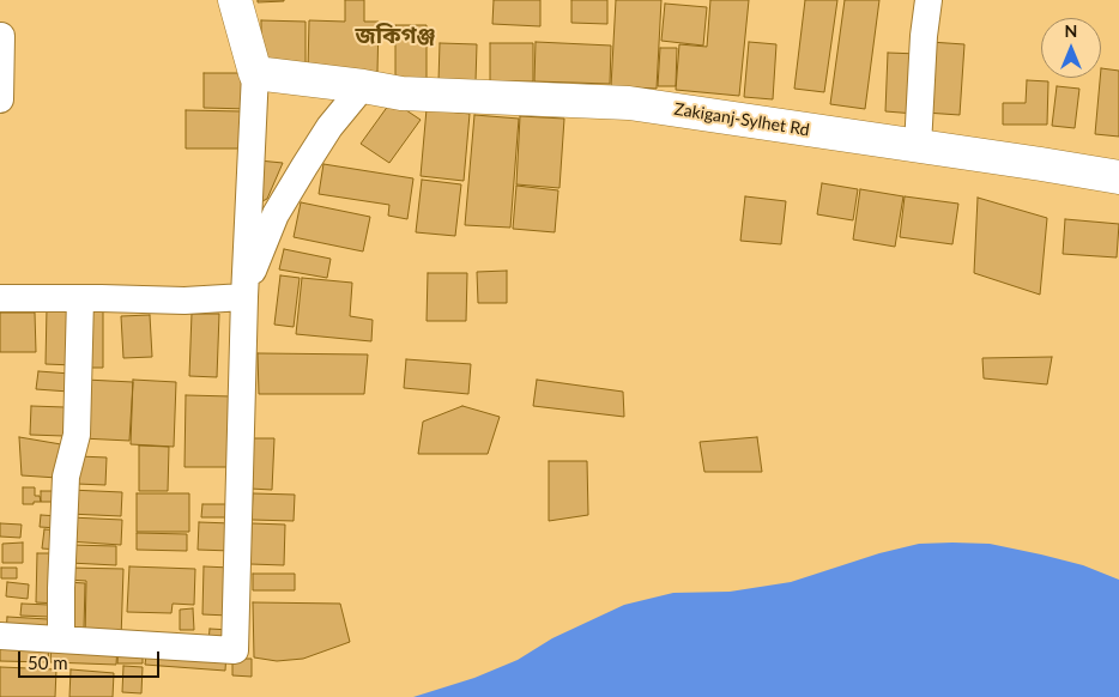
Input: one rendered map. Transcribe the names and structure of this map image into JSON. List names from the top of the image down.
{
  "streets": {
    "main road": ["Zakiganj-Sylhet Rd"]
  },
  "districts": ["জকিগঞ্জ"],
  "scale_bar": "50 m",
  "north": "top"
}
